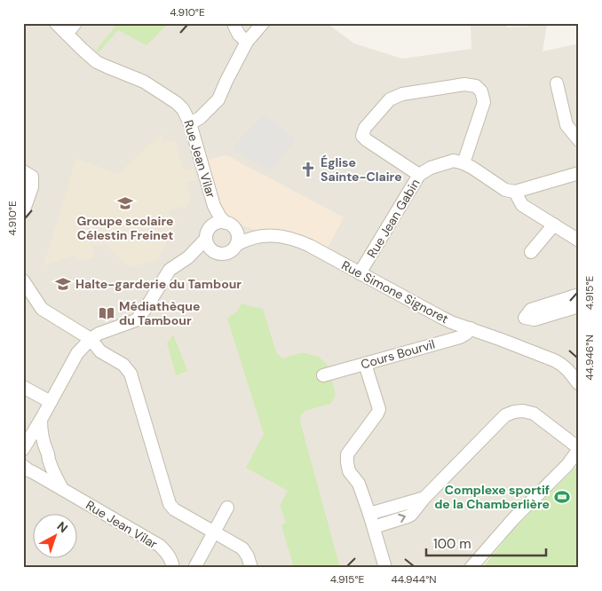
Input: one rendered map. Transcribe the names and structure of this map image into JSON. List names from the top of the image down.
{
  "streets": {
    "street": [
      "Rue Jean Vilar",
      "Rue Jean Gabin",
      "Rue Simone Signoret",
      "Cours Bourvil"
    ]
  },
  "crossings": [
    ["Rue Jean Vilar", "Rue Simone Signoret"],
    ["Rue Jean Gabin", "Rue Simone Signoret"],
    ["Rue Simone Signoret", "Cours Bourvil"]
  ],
  "places": {
    "church": ["Église Sainte-Claire"],
    "school or university": ["Groupe scolaire Célestin Freinet", "Halte-garderie du Tambour"],
    "library": ["Médiathèque du Tambour"],
    "sports": ["Complexe sportif de la Chamberlière"]
  },
  "scale_bar": "100 m",
  "north": "top right",
  "coordinates": [
    "4.910°E",
    "4.915°E",
    "44.946°N",
    "44.944°N"
  ]
}
